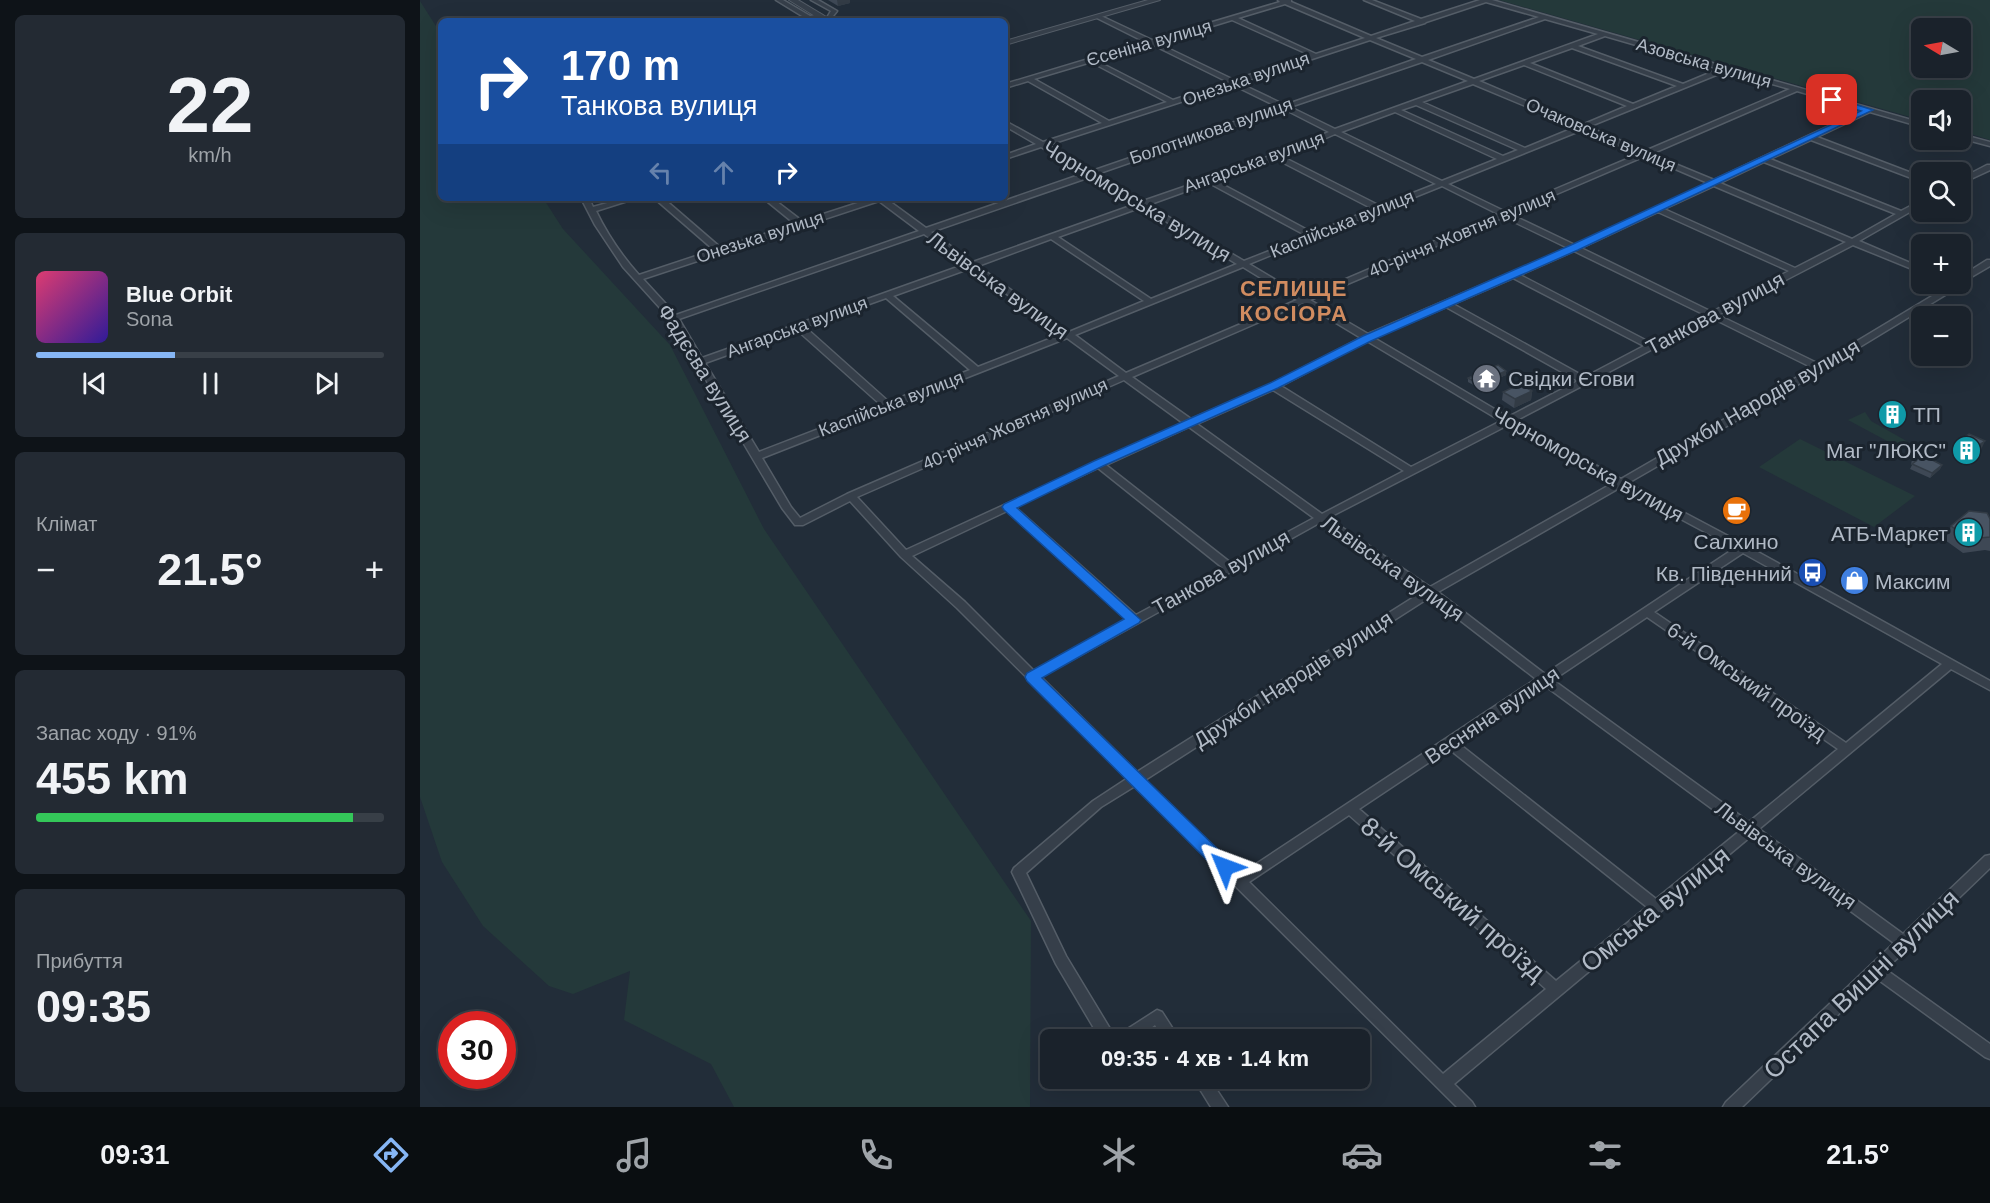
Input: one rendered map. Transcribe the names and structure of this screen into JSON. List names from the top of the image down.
{
  "streets": {
    "street": [
      "Єсеніна вулиця",
      "Азовська вулиця",
      "Онезька вулиця",
      "Болотникова вулиця",
      "Очаковська вулиця",
      "Ангарська вулиця",
      "Чорноморська вулиця",
      "Каспійська вулиця",
      "40-річчя Жовтня вулиця",
      "Львівська вулиця",
      "Танкова вулиця",
      "Фадєєва вулиця",
      "Дружби Народів вулиця",
      "6-й Омський проїзд",
      "Весняна вулиця",
      "8-й Омський проїзд",
      "Омська вулиця",
      "Остапа Вишні вулиця"
    ]
  },
  "crossings": [
    ["Єсеніна вулиця", "Очаковська вулиця"],
    ["Азовська вулиця", "Онезька вулиця"],
    ["Азовська вулиця", "Болотникова вулиця"],
    ["Азовська вулиця", "Ангарська вулиця"],
    ["Азовська вулиця", "Каспійська вулиця"],
    ["Азовська вулиця", "40-річчя Жовтня вулиця"],
    ["Онезька вулиця", "Очаковська вулиця"],
    ["Онезька вулиця", "Чорноморська вулиця"],
    ["Онезька вулиця", "Фадєєва вулиця"],
    ["Болотникова вулиця", "Очаковська вулиця"],
    ["Болотникова вулиця", "Чорноморська вулиця"],
    ["Болотникова вулиця", "Львівська вулиця"],
    ["Болотникова вулиця", "Фадєєва вулиця"],
    ["Очаковська вулиця", "Ангарська вулиця"],
    ["Очаковська вулиця", "Каспійська вулиця"],
    ["Очаковська вулиця", "40-річчя Жовтня вулиця"],
    ["Очаковська вулиця", "Танкова вулиця"],
    ["Ангарська вулиця", "Чорноморська вулиця"],
    ["Ангарська вулиця", "Львівська вулиця"],
    ["Ангарська вулиця", "Фадєєва вулиця"],
    ["Чорноморська вулиця", "Каспійська вулиця"],
    ["Чорноморська вулиця", "40-річчя Жовтня вулиця"],
    ["Чорноморська вулиця", "Танкова вулиця"],
    ["Чорноморська вулиця", "Дружби Народів вулиця"],
    ["Чорноморська вулиця", "Весняна вулиця"],
    ["Чорноморська вулиця", "Омська вулиця"],
    ["Каспійська вулиця", "Львівська вулиця"],
    ["Каспійська вулиця", "Фадєєва вулиця"],
    ["40-річчя Жовтня вулиця", "Львівська вулиця"],
    ["40-річчя Жовтня вулиця", "Фадєєва вулиця"],
    ["Львівська вулиця", "Танкова вулиця"],
    ["Львівська вулиця", "Дружби Народів вулиця"],
    ["Львівська вулиця", "Весняна вулиця"],
    ["Львівська вулиця", "Омська вулиця"],
    ["Львівська вулиця", "Остапа Вишні вулиця"],
    ["6-й Омський проїзд", "Весняна вулиця"],
    ["6-й Омський проїзд", "Омська вулиця"],
    ["Весняна вулиця", "8-й Омський проїзд"],
    ["8-й Омський проїзд", "Омська вулиця"]
  ],
  "districts": ["СЕЛИЩЕ КОСІОРА"],
  "places": {
    "temple": ["Свідки Єгови"],
    "building": ["ТП", "Маг \"ЛЮКС\"", "АТБ-Маркет"],
    "cafe": ["Салхино"],
    "bus stop": ["Кв. Південний"],
    "shop": ["Максим"]
  },
  "north": "left",
  "page": {
    "tile": [
      ["22", "km/h"],
      "Клімат",
      ["Запас ходу · 91%", "455 km"],
      ["Прибуття", "09:35"]
    ],
    "map_buttons": ["+", "−"],
    "turn": ["170 m", "Танкова вулиця"],
    "song": ["Blue Orbit", "Sona"],
    "heat": ["−", "21.5°", "+"],
    "limit": "30",
    "trip": "09:35 · 4 хв · 1.4 km",
    "tabs": ["09:31", "21.5°"]
  }
}
